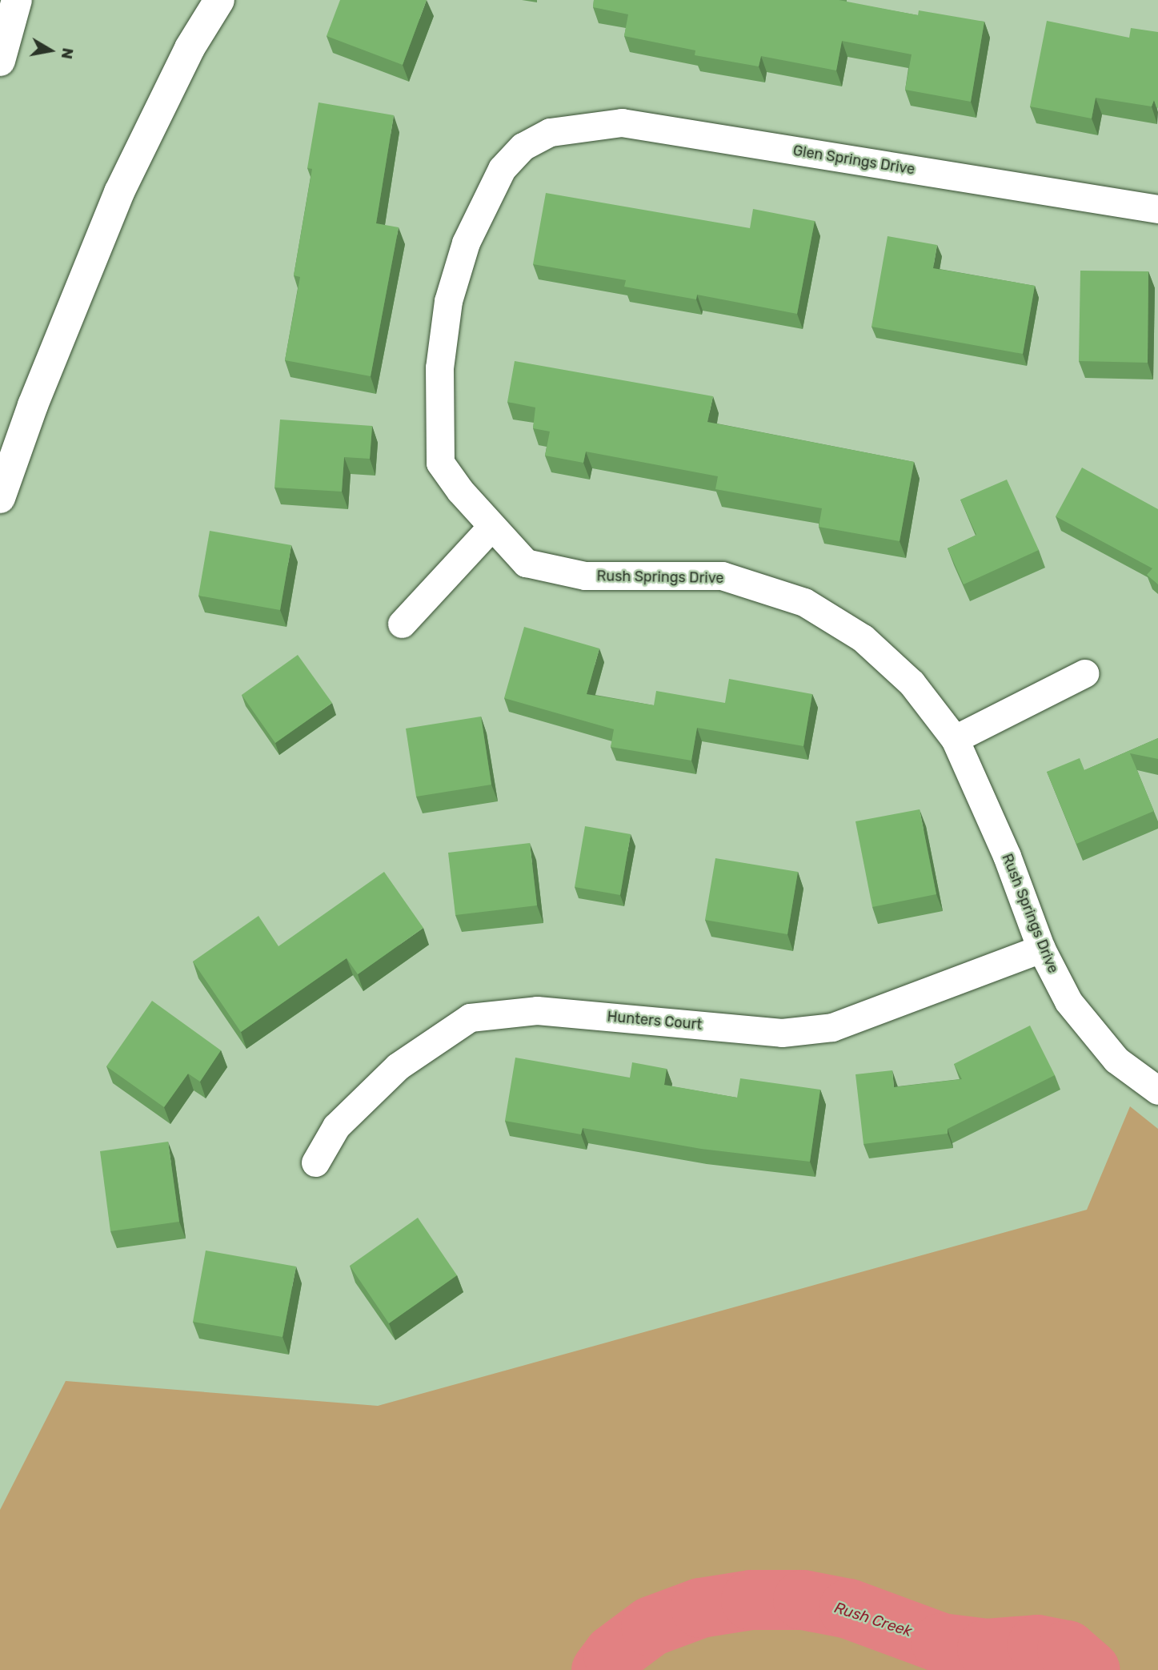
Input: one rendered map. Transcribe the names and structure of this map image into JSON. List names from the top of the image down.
{
  "streets": {
    "street": ["Glen Springs Drive", "Rush Springs Drive", "Hunters Court"]
  },
  "crossings": [
    ["Glen Springs Drive", "Rush Springs Drive"],
    ["Rush Springs Drive", "Hunters Court"]
  ],
  "water": ["Rush Creek"],
  "north": "right"
}
